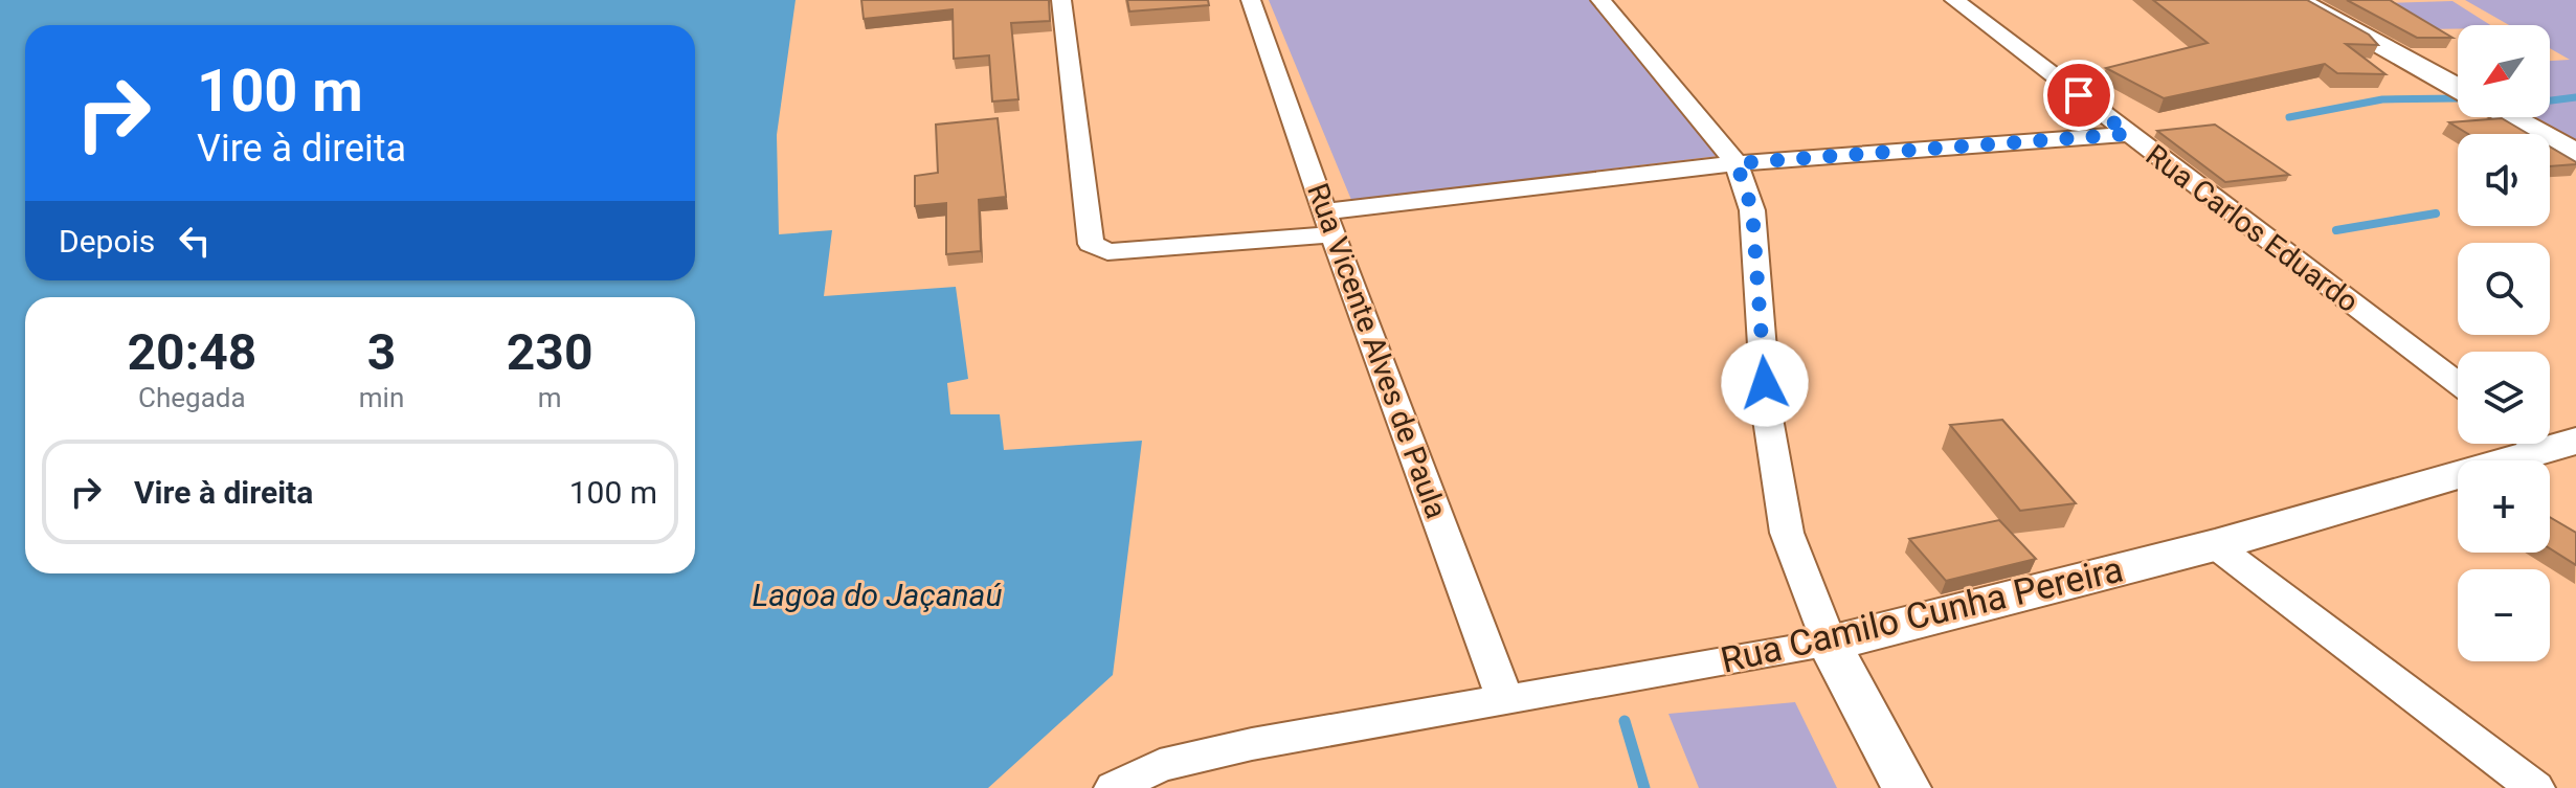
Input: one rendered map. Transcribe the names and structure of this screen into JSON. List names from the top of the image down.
{
  "streets": {
    "street": ["Rua Carlos Eduardo", "Rua Vicente Alves de Paula", "Rua Camilo Cunha Pereira"]
  },
  "crossings": [
    ["Rua Vicente Alves de Paula", "Rua Camilo Cunha Pereira"]
  ],
  "water": ["Lagoa do Jaçanaú"],
  "north": "bottom left",
  "page": {
    "map_buttons": ["+", "−"],
    "turn": ["100 m", "Vire à direita"],
    "then": "Depois",
    "eta": [
      "20:48",
      "Chegada",
      "3",
      "min",
      "230",
      "m"
    ],
    "list": [
      {
        "name": "Vire à direita",
        "value": "100 m"
      }
    ]
  }
}
